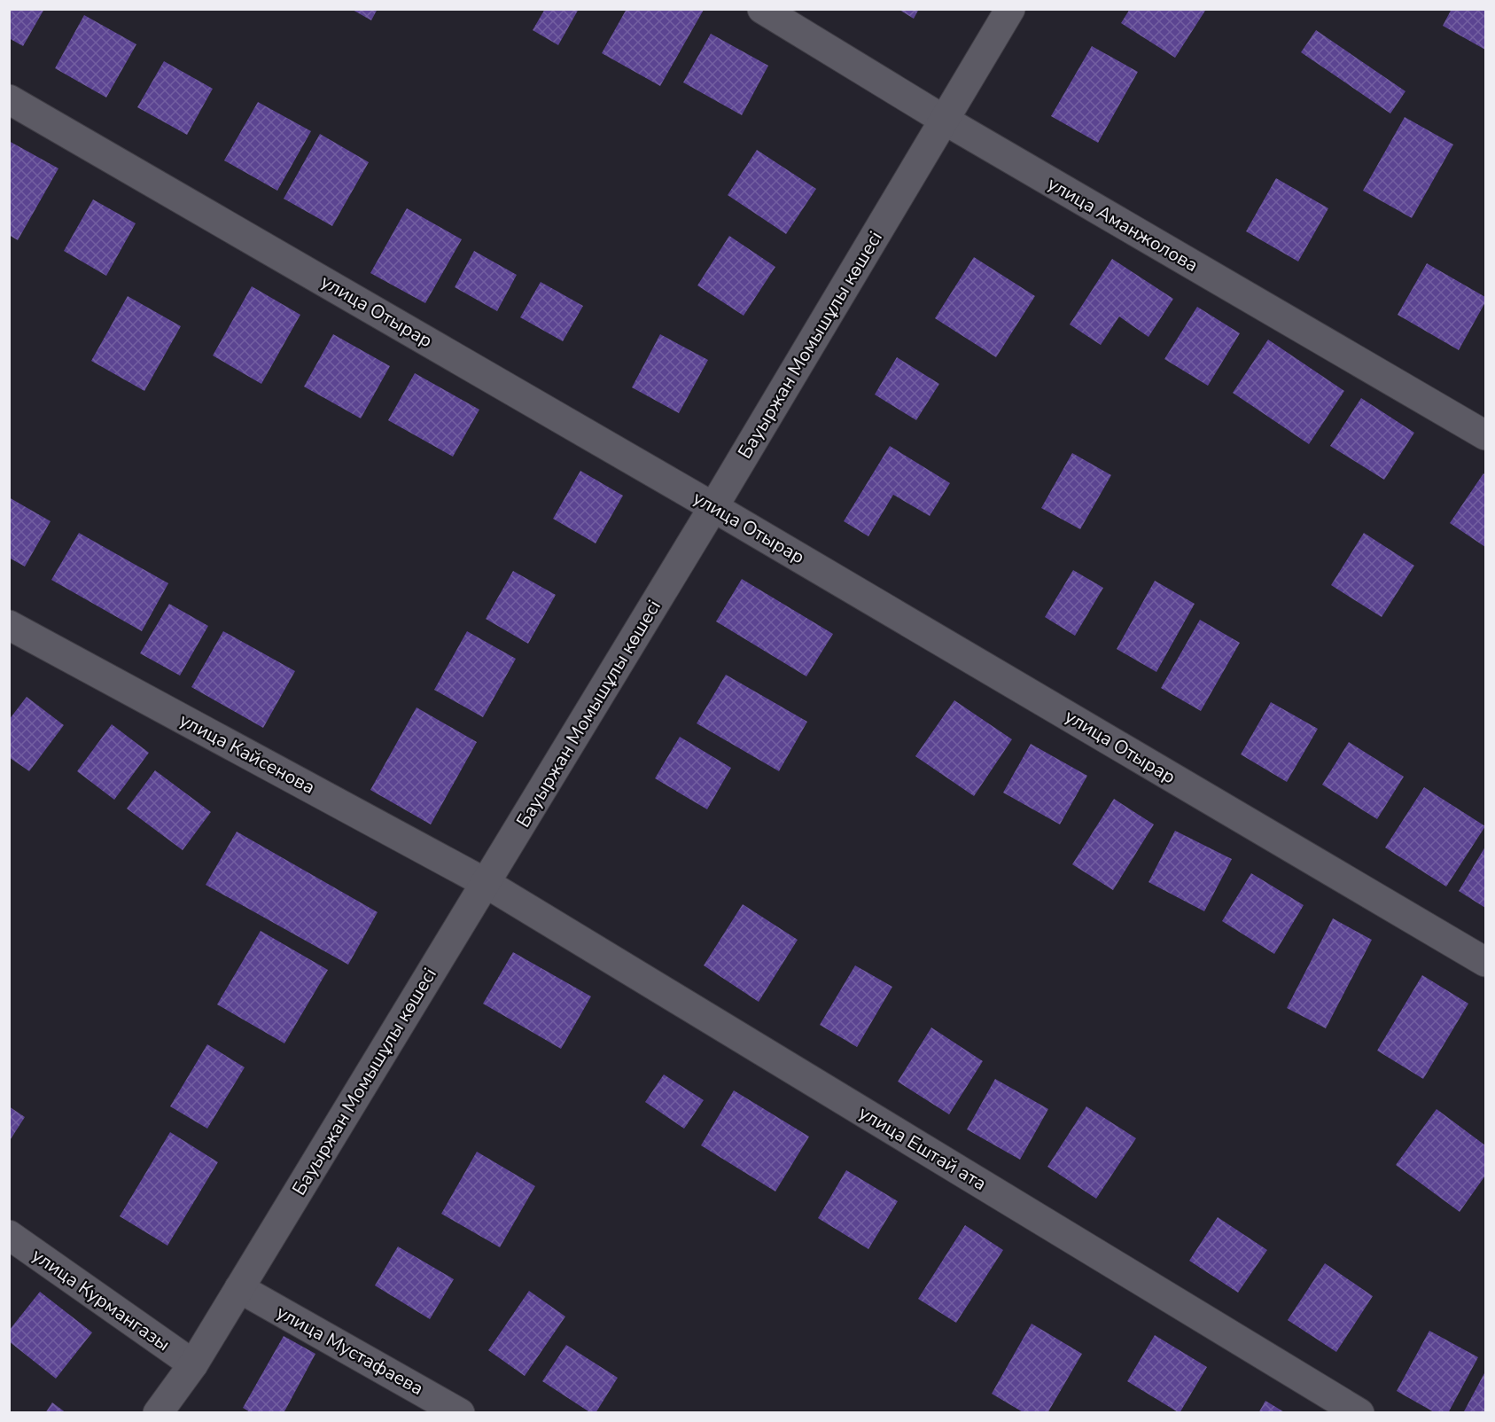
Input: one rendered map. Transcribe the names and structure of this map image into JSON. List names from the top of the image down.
{
  "streets": {
    "street": [
      "улица Аманжолова",
      "улица Отырар",
      "Бауыржан Момышұлы көшесі",
      "улица Кайсенова",
      "улица Ештай ата",
      "улица Курмангазы",
      "улица Мустафаева"
    ]
  },
  "crossings": [
    ["улица Аманжолова", "Бауыржан Момышұлы көшесі"],
    ["улица Отырар", "Бауыржан Момышұлы көшесі"],
    ["Бауыржан Момышұлы көшесі", "улица Кайсенова"],
    ["Бауыржан Момышұлы көшесі", "улица Ештай ата"],
    ["Бауыржан Момышұлы көшесі", "улица Курмангазы"],
    ["Бауыржан Момышұлы көшесі", "улица Мустафаева"],
    ["улица Кайсенова", "улица Ештай ата"]
  ]
}
